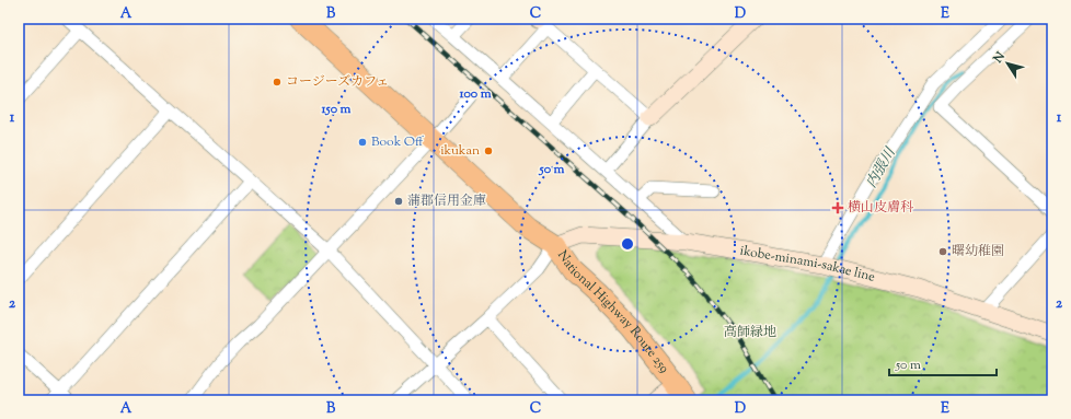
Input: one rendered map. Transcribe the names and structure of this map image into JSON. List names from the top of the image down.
{
  "streets": {
    "highway": ["National Highway Route 259"],
    "main road": ["ikobe-minami-sakae line"]
  },
  "crossings": [
    ["ikobe-minami-sakae line", "National Highway Route 259"]
  ],
  "water": ["内張川"],
  "parks": ["高師緑地"],
  "places": {
    "other": [
      "コージーズカフェ",
      "Book Off",
      "ikukan",
      "蒲郡信用金庫",
      "曙幼稚園"
    ],
    "health": ["横山皮膚科"]
  },
  "scale_bar": "50 m",
  "north": "top left",
  "grid": {
    "columns": [
      "A",
      "B",
      "C",
      "D",
      "E"
    ],
    "rows": ["1", "2"]
  },
  "rings": ["100 m", "150 m", "50 m"]
}
